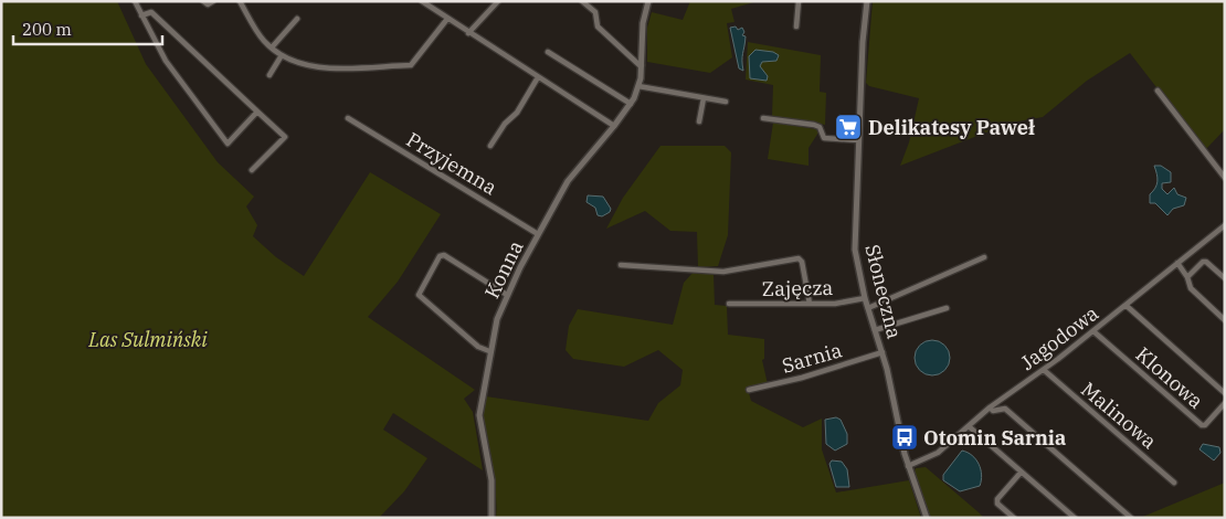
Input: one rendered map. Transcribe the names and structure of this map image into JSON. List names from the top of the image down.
{
  "streets": {
    "street": [
      "Przyjemna",
      "Konna",
      "Zajęcza",
      "Słoneczna",
      "Jagodowa",
      "Sarnia",
      "Klonowa",
      "Malinowa"
    ]
  },
  "crossings": [
    ["Przyjemna", "Konna"],
    ["Zajęcza", "Słoneczna"],
    ["Słoneczna", "Jagodowa"],
    ["Słoneczna", "Sarnia"],
    ["Jagodowa", "Klonowa"],
    ["Jagodowa", "Malinowa"]
  ],
  "parks": ["Las Sulmiński"],
  "places": {
    "supermarket": ["Delikatesy Paweł"],
    "bus stop": ["Otomin Sarnia"]
  },
  "scale_bar": "200 m"
}
